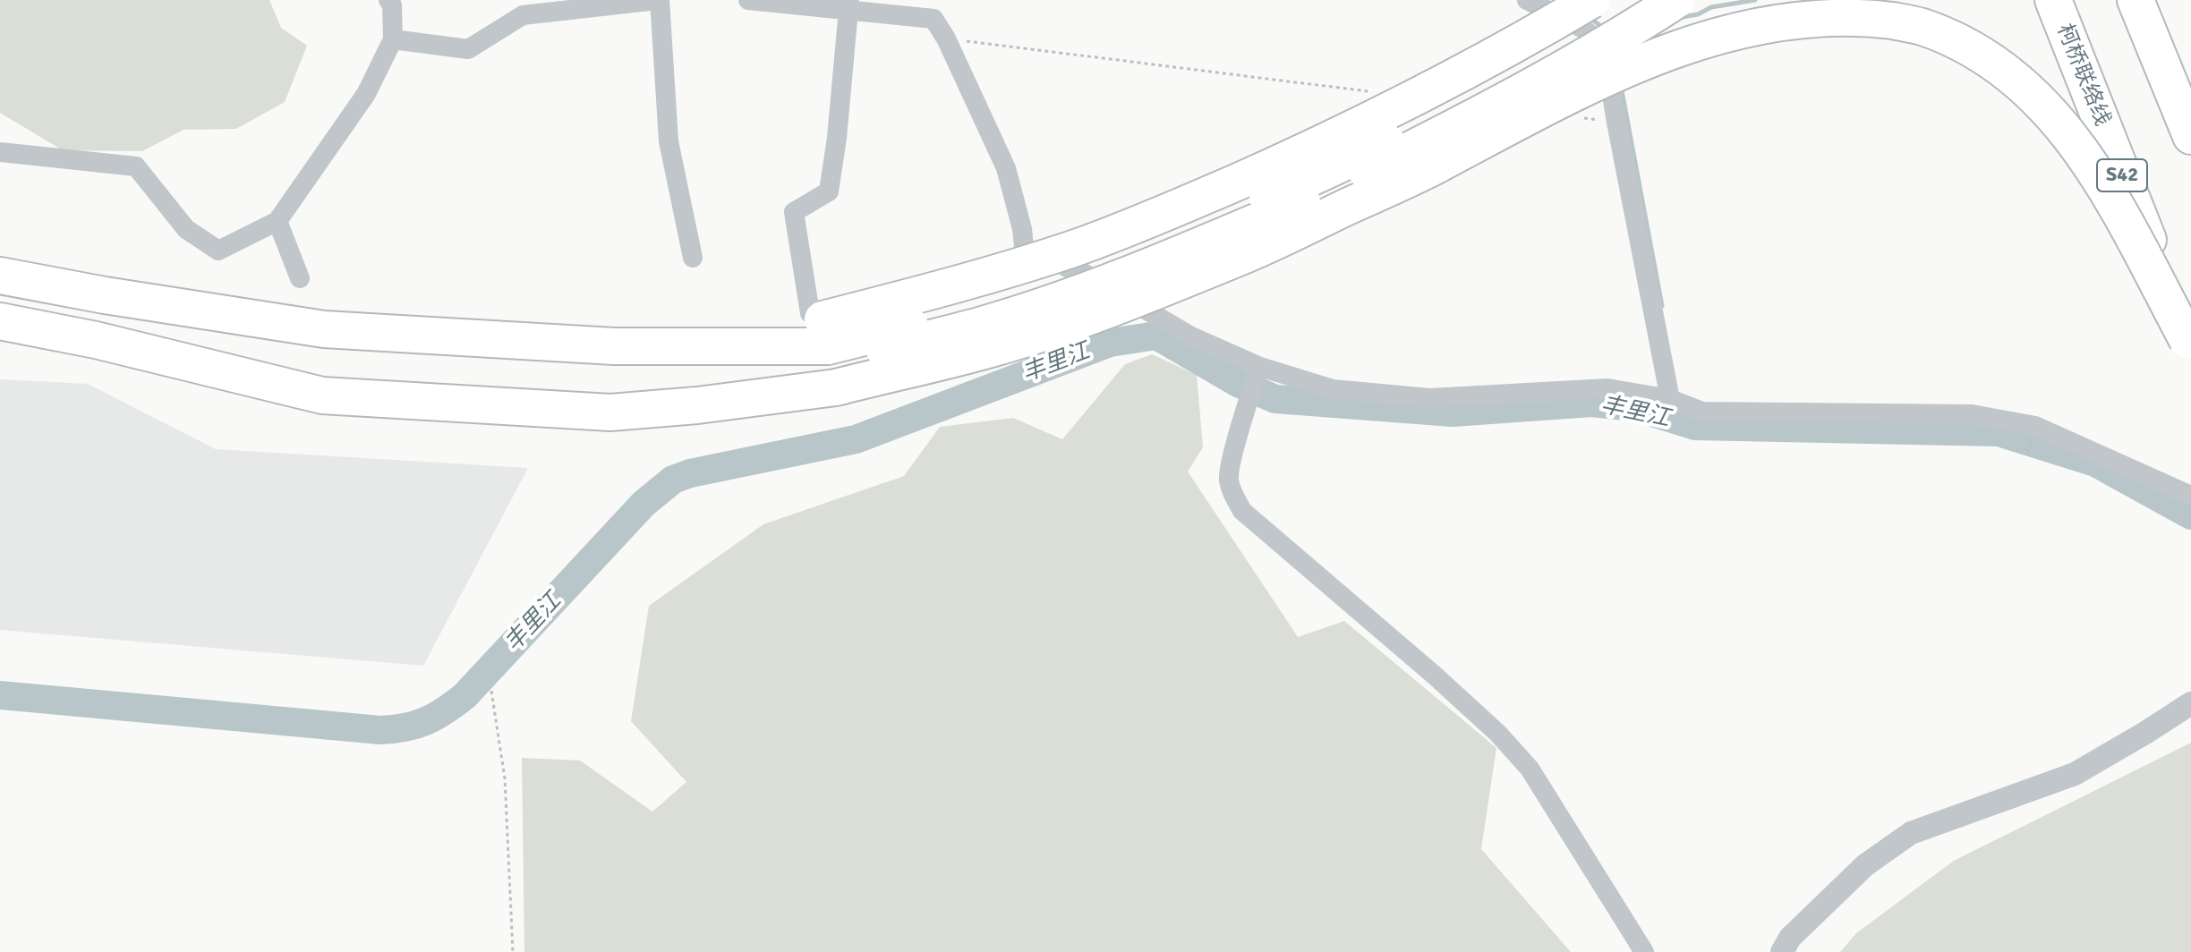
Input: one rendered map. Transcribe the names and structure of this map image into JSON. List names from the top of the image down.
{
  "streets": {
    "highway": ["柯桥联络线", "S42"]
  },
  "water": ["丰里江"]
}
